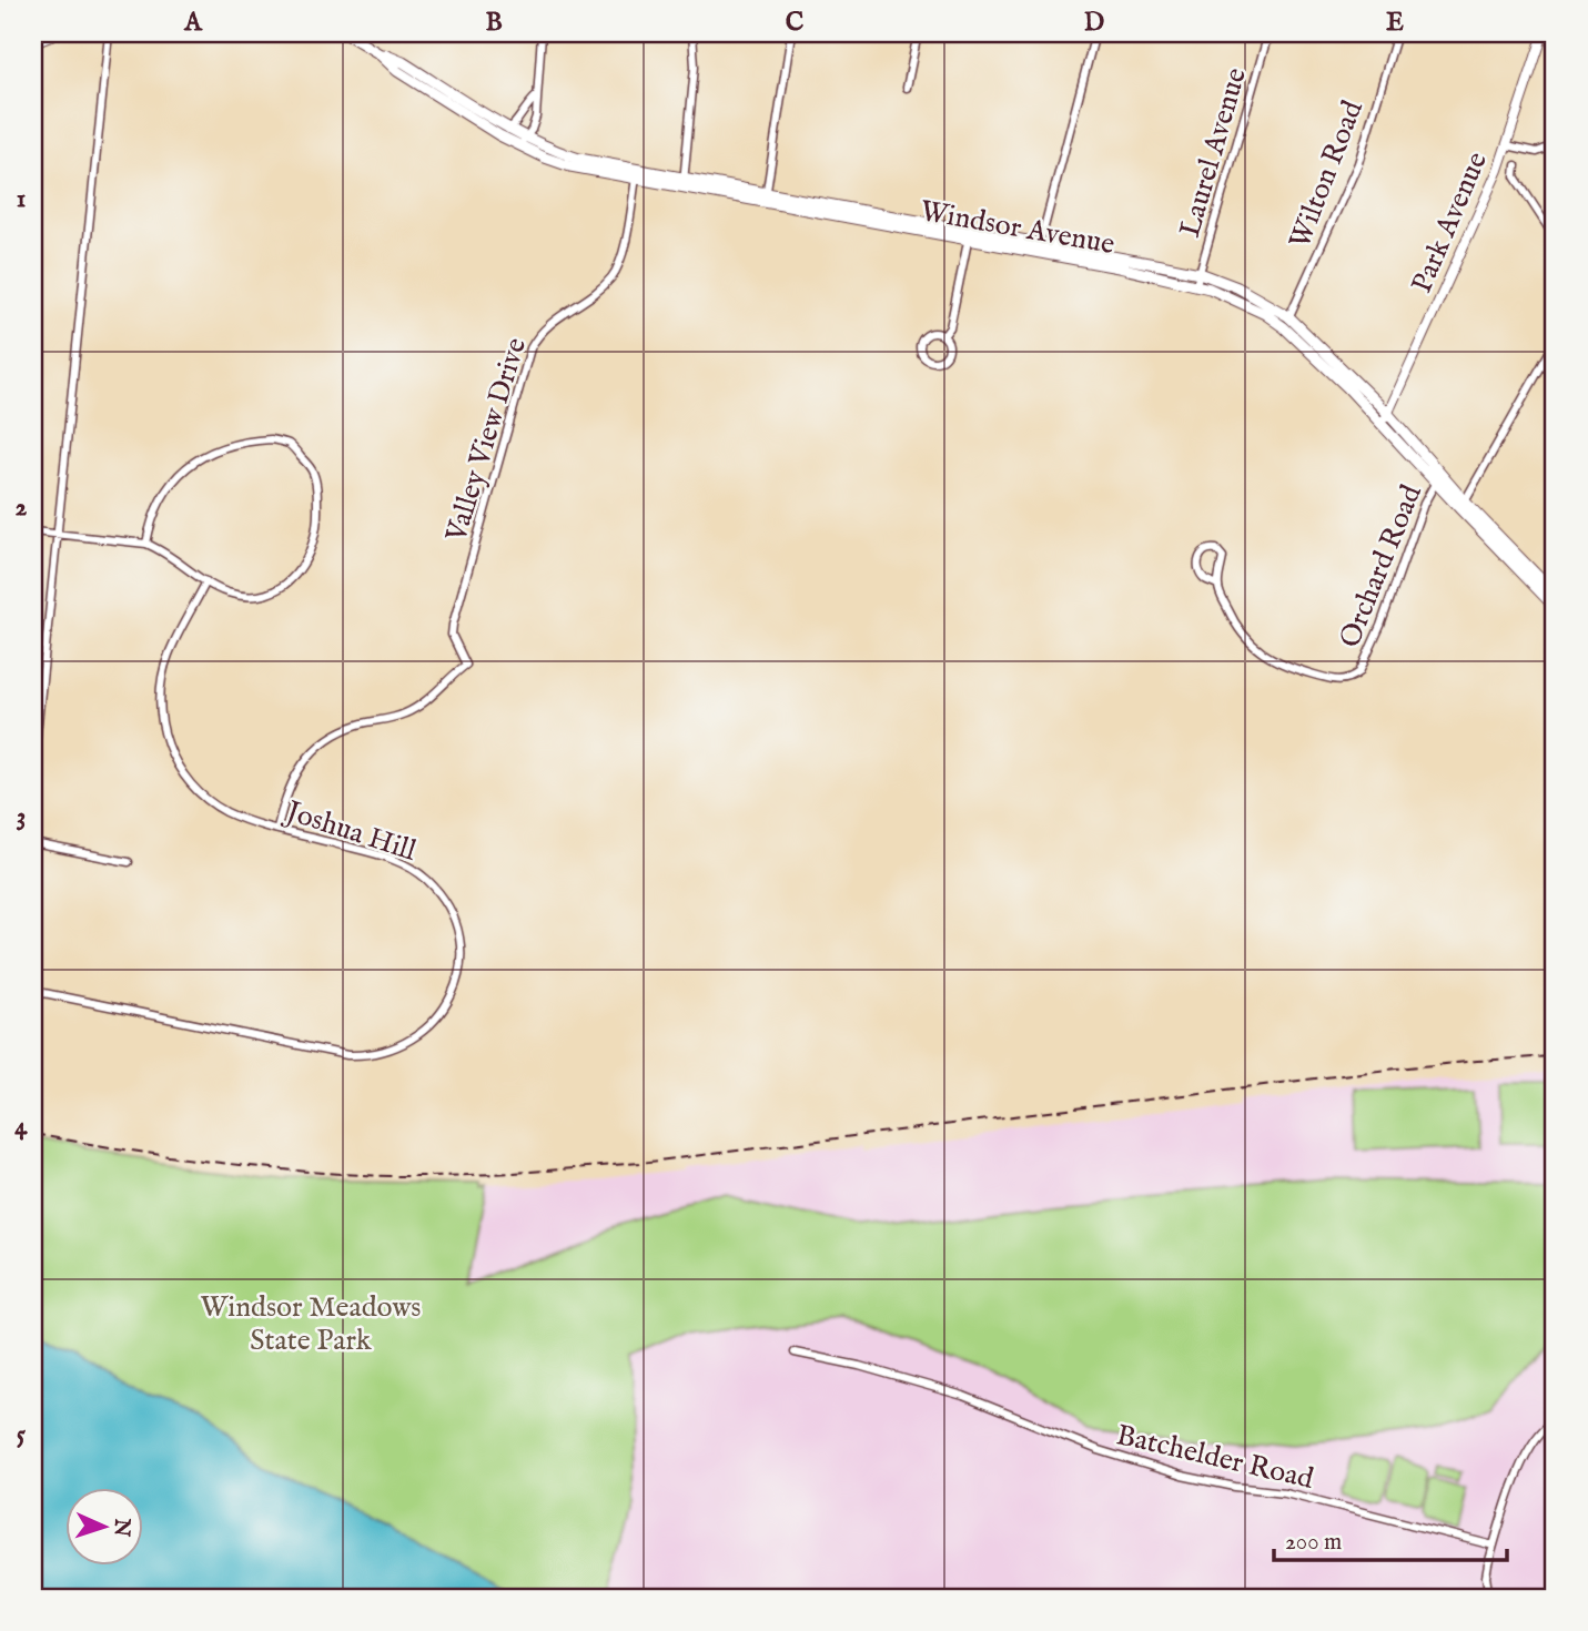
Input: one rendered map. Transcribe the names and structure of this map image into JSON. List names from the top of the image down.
{
  "streets": {
    "main road": ["Park Avenue", "Windsor Avenue"],
    "street": [
      "Laurel Avenue",
      "Wilton Road",
      "Valley View Drive",
      "Orchard Road",
      "Joshua Hill",
      "Batchelder Road"
    ]
  },
  "crossings": [
    ["Laurel Avenue", "Windsor Avenue"],
    ["Wilton Road", "Windsor Avenue"],
    ["Park Avenue", "Windsor Avenue"],
    ["Windsor Avenue", "Valley View Drive"],
    ["Windsor Avenue", "Orchard Road"],
    ["Valley View Drive", "Joshua Hill"]
  ],
  "parks": ["Windsor Meadows State Park"],
  "scale_bar": "200 m",
  "north": "right",
  "grid": {
    "columns": [
      "A",
      "B",
      "C",
      "D",
      "E"
    ],
    "rows": [
      "1",
      "2",
      "3",
      "4",
      "5"
    ]
  }
}
